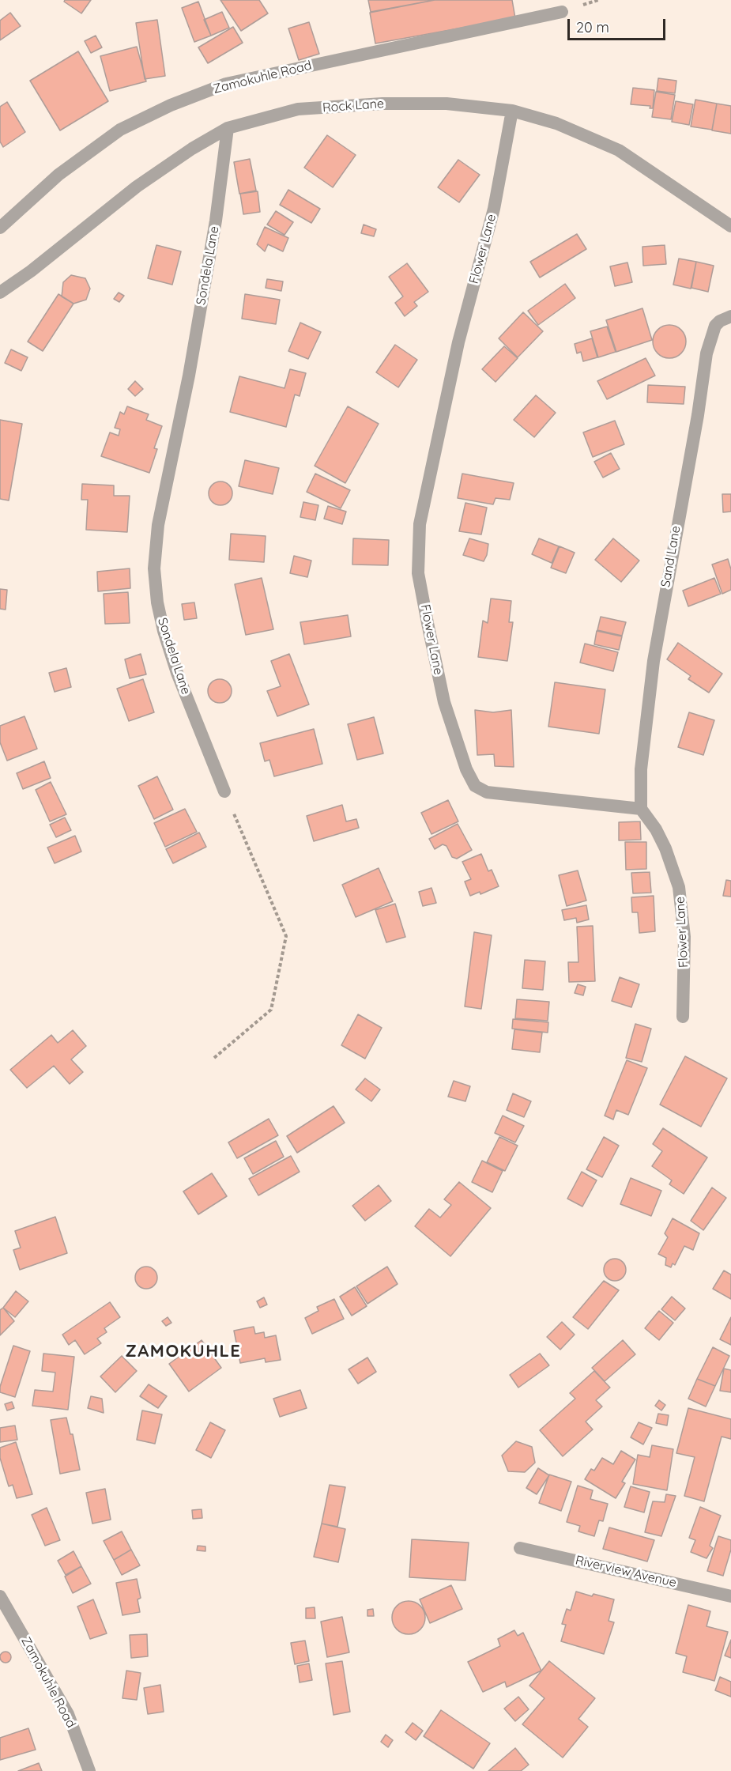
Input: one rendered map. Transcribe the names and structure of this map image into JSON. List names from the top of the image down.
{
  "streets": {
    "street": [
      "Zamokuhle Road",
      "Rock Lane",
      "Flower Lane",
      "Sondela Lane",
      "Sand Lane",
      "Riverview Avenue"
    ]
  },
  "crossings": [
    ["Rock Lane", "Flower Lane"],
    ["Rock Lane", "Sondela Lane"],
    ["Flower Lane", "Sand Lane"]
  ],
  "districts": ["ZAMOKUHLE"],
  "scale_bar": "20 m"
}
